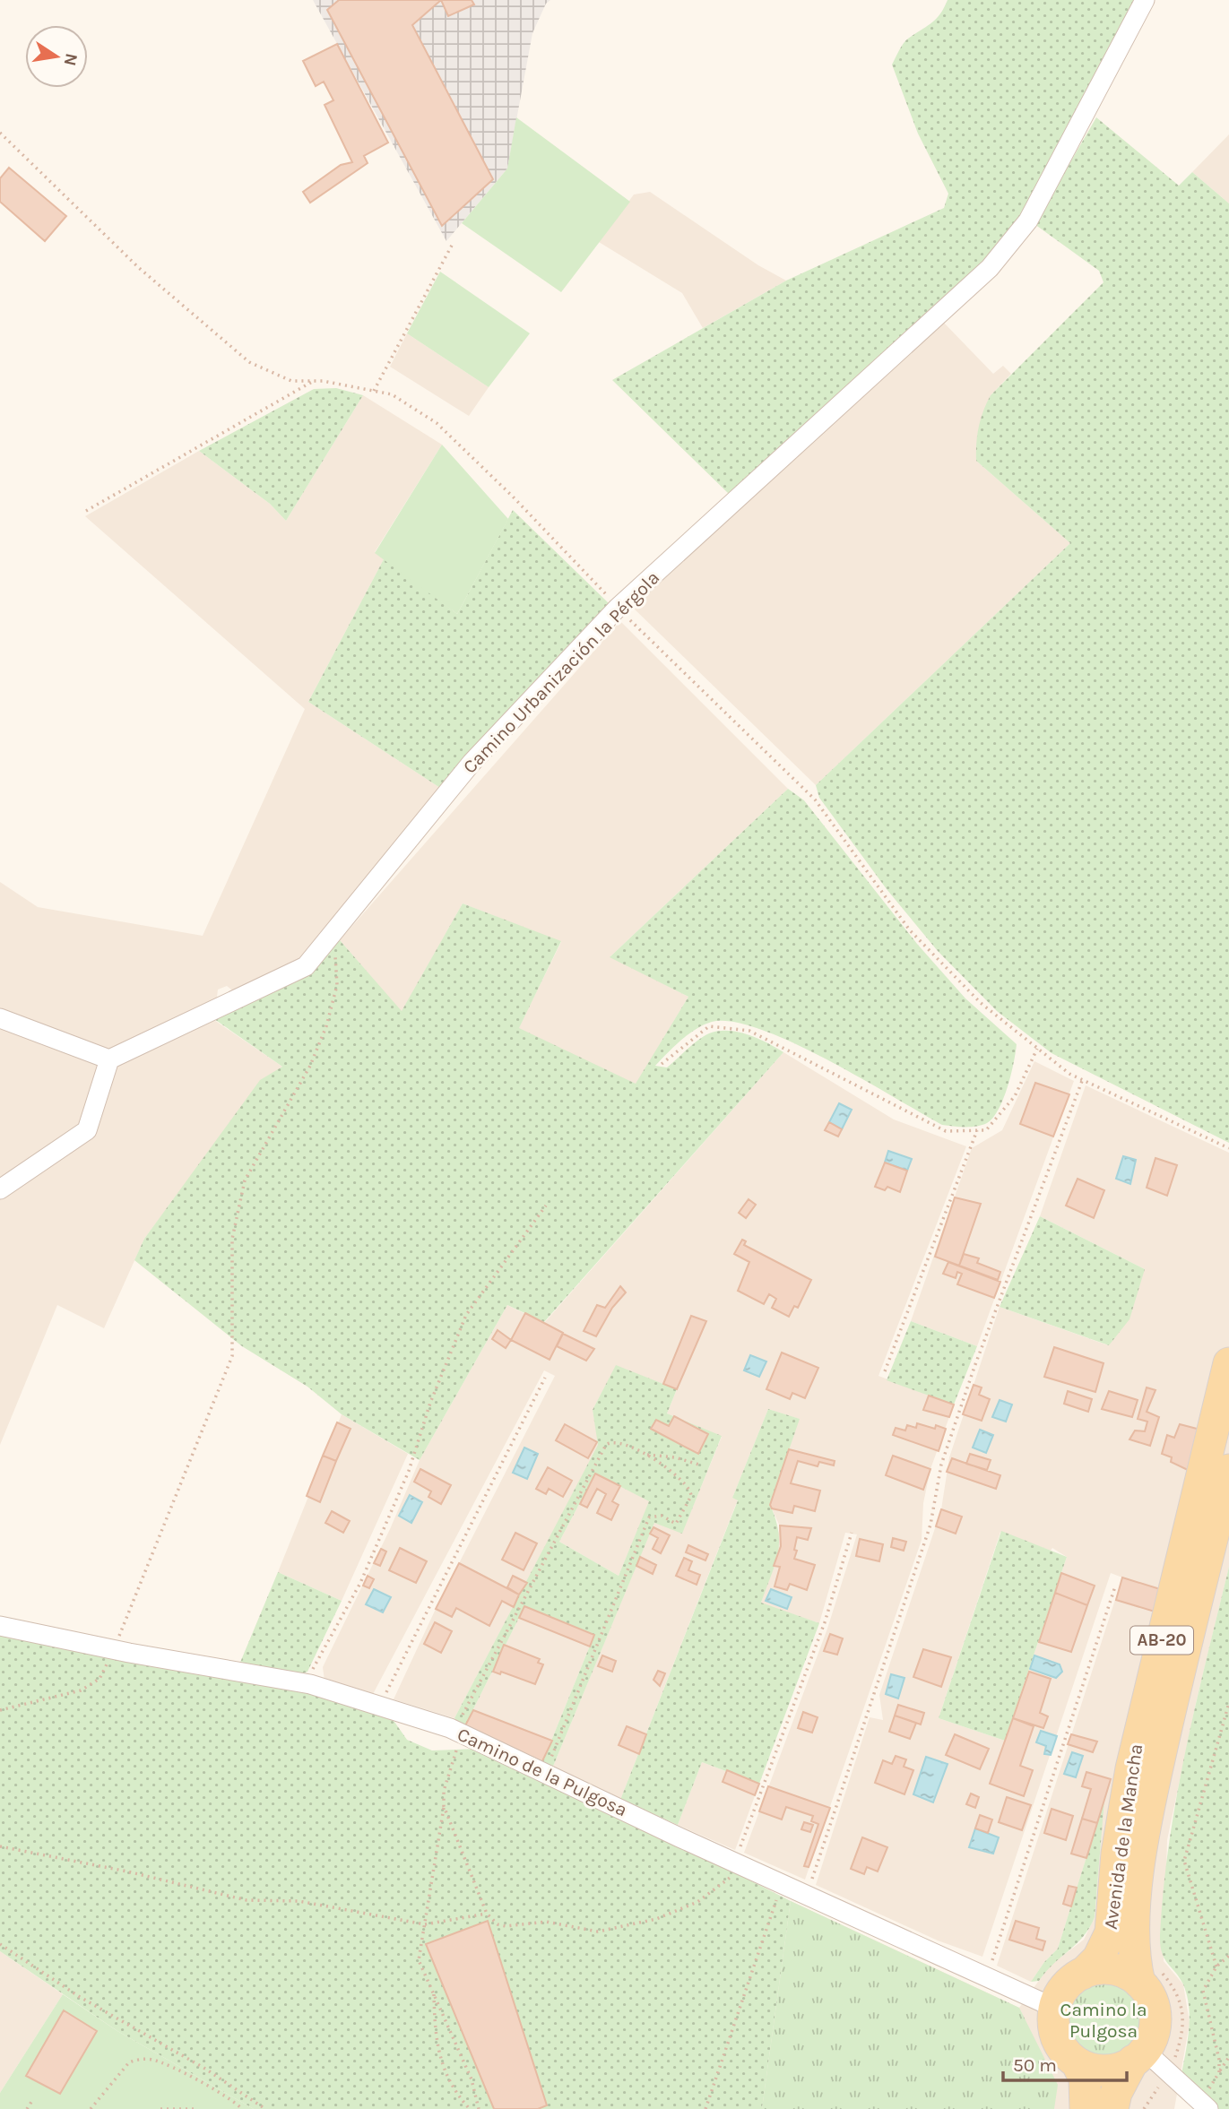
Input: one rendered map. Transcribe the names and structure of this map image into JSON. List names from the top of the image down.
{
  "streets": {
    "main road": ["AB-20", "Avenida de la Mancha"],
    "street": ["Camino Urbanización la Pérgola", "Camino de la Pulgosa"]
  },
  "crossings": [
    ["AB-20", "Camino de la Pulgosa"],
    ["AB-20", "Avenida de la Mancha"],
    ["Camino de la Pulgosa", "Avenida de la Mancha"]
  ],
  "parks": ["Camino la Pulgosa"],
  "scale_bar": "50 m",
  "north": "right"
}
